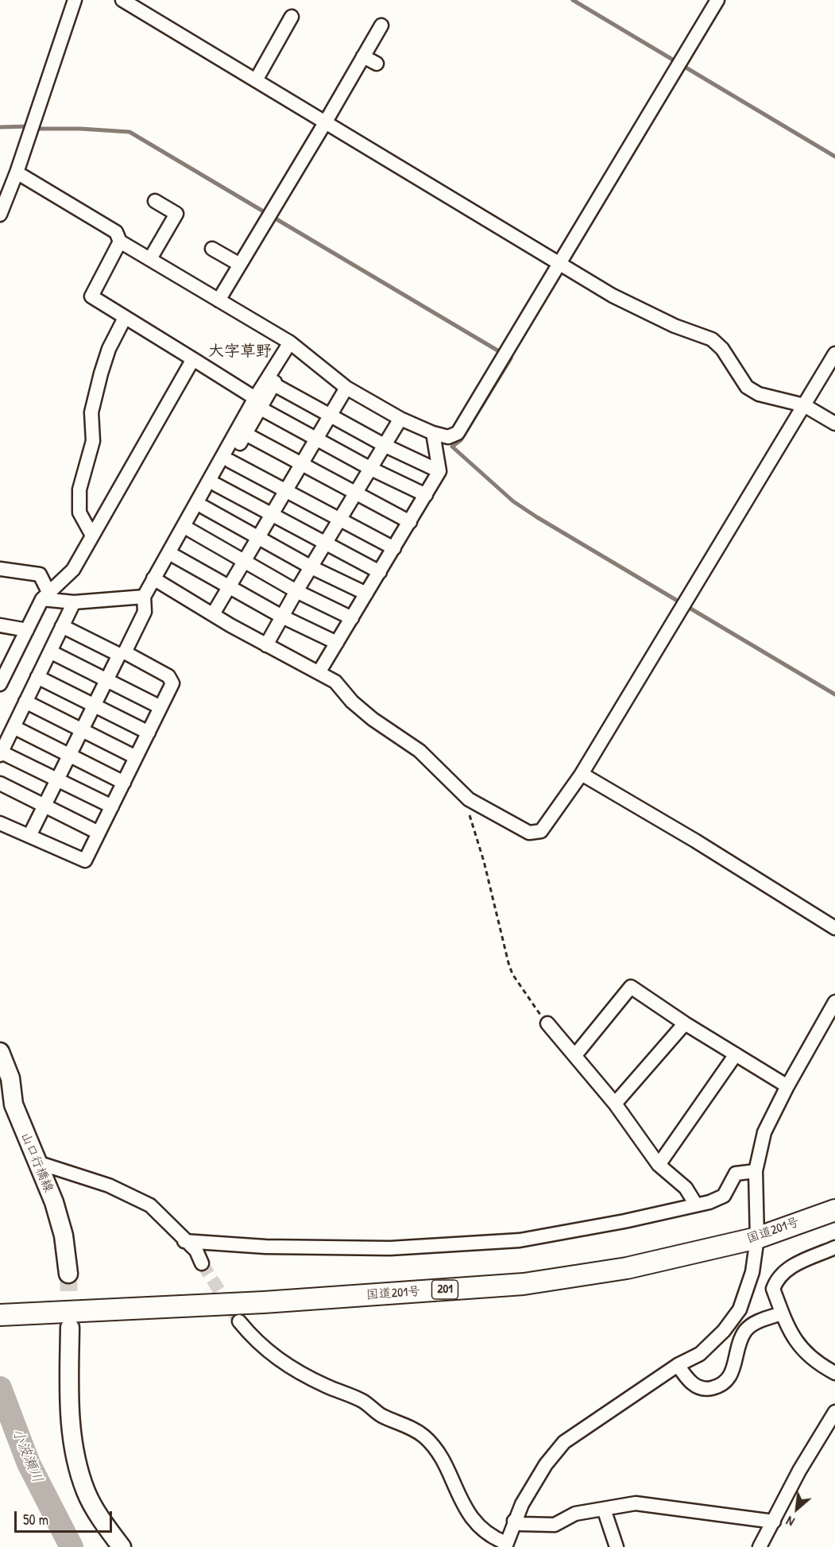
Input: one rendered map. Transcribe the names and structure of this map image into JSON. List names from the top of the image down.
{
  "streets": {
    "highway": ["国道201号", "201"],
    "main road": ["山口行橋線"]
  },
  "districts": ["大字草野"],
  "water": ["小波瀬川"],
  "scale_bar": "50 m",
  "north": "bottom left"
}
